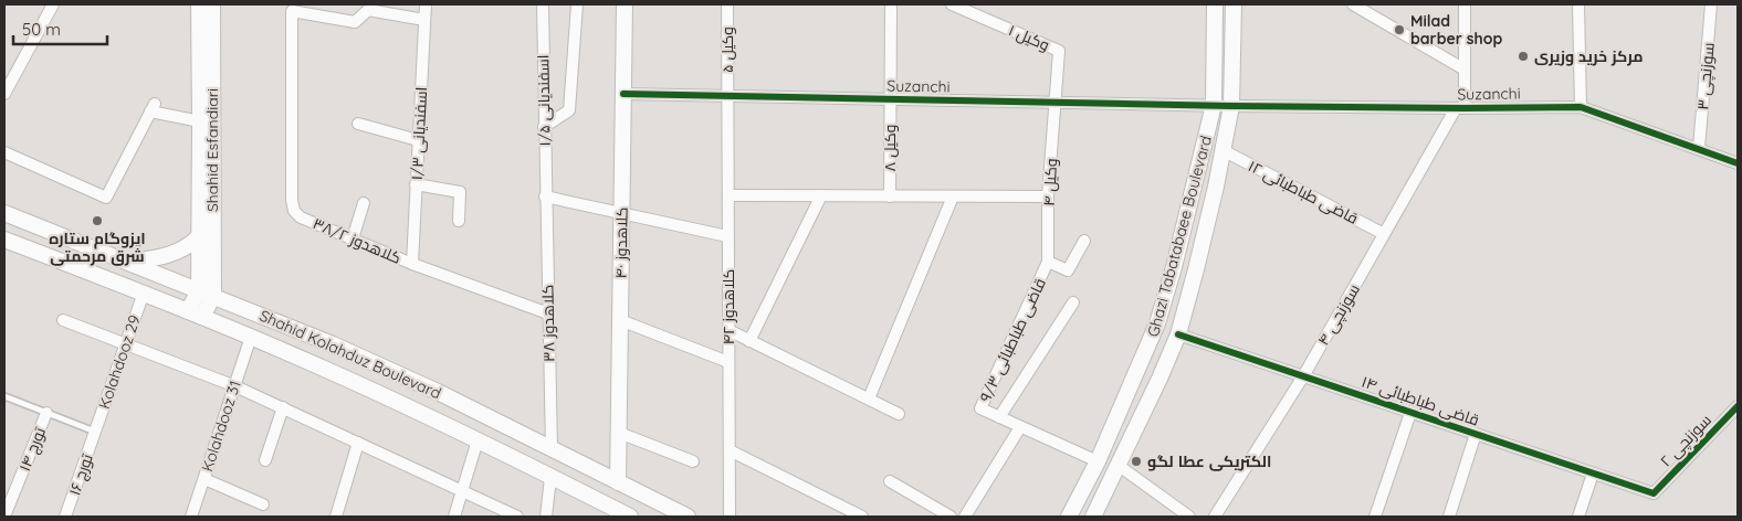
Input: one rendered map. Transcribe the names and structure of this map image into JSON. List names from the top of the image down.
{
  "streets": {
    "main road": [
      "Shahid Esfandiari",
      "Ghazi Tabatabaee Boulevard",
      "کلاهدوز ۴۰",
      "Shahid Kolahduz Boulevard"
    ],
    "street": [
      "وکيل ۱",
      "وکيل ۵",
      "سوزنچی ۳",
      "Suzanchi",
      "اسفندیانی ۱/۵",
      "اسفندیانی ۱/۳",
      "وکيل ۸",
      "وکيل ۴",
      "قاضی طباطبائی ۱۲",
      "کلاهدوز ۳۸/۲",
      "کلاهدوز ۴۲",
      "سوزنچی ۴",
      "کلاهدوز ۳۸",
      "قاضی طباطبائی ۹/۳",
      "Kolahdooz 29",
      "قاضی طباطبائی ۱۴",
      "Kolahdooz 31",
      "سوزنچی ۲",
      "تورج ۱۴",
      "تورج ۱۶"
    ]
  },
  "crossings": [
    ["وکيل ۱", "Suzanchi"],
    ["وکيل ۱", "وکيل ۴"],
    ["وکيل ۵", "Suzanchi"],
    ["وکيل ۵", "کلاهدوز ۴۲"],
    ["سوزنچی ۳", "Suzanchi"],
    ["Suzanchi", "وکيل ۸"],
    ["Suzanchi", "وکيل ۴"],
    ["Suzanchi", "Ghazi Tabatabaee Boulevard"],
    ["Suzanchi", "کلاهدوز ۴۰"],
    ["Suzanchi", "کلاهدوز ۴۲"],
    ["Suzanchi", "سوزنچی ۴"],
    ["اسفندیانی ۱/۵", "کلاهدوز ۳۸"],
    ["اسفندیانی ۱/۳", "کلاهدوز ۳۸/۲"],
    ["Shahid Esfandiari", "Shahid Kolahduz Boulevard"],
    ["وکيل ۴", "قاضی طباطبائی ۹/۳"],
    ["قاضی طباطبائی ۱۲", "Ghazi Tabatabaee Boulevard"],
    ["قاضی طباطبائی ۱۲", "سوزنچی ۴"],
    ["Ghazi Tabatabaee Boulevard", "قاضی طباطبائی ۱۴"],
    ["کلاهدوز ۳۸/۲", "کلاهدوز ۳۸"],
    ["کلاهدوز ۴۰", "Shahid Kolahduz Boulevard"],
    ["سوزنچی ۴", "قاضی طباطبائی ۱۴"],
    ["کلاهدوز ۳۸", "Shahid Kolahduz Boulevard"],
    ["Shahid Kolahduz Boulevard", "Kolahdooz 29"],
    ["Shahid Kolahduz Boulevard", "Kolahdooz 31"],
    ["Kolahdooz 29", "تورج ۱۶"],
    ["قاضی طباطبائی ۱۴", "سوزنچی ۲"]
  ],
  "places": [
    "Milad barber shop",
    "مرکز خرید وزیری",
    "ایزوگام ستاره شرق مرحمتی",
    "الکتریکی عطا لگو"
  ],
  "scale_bar": "50 m"
}
